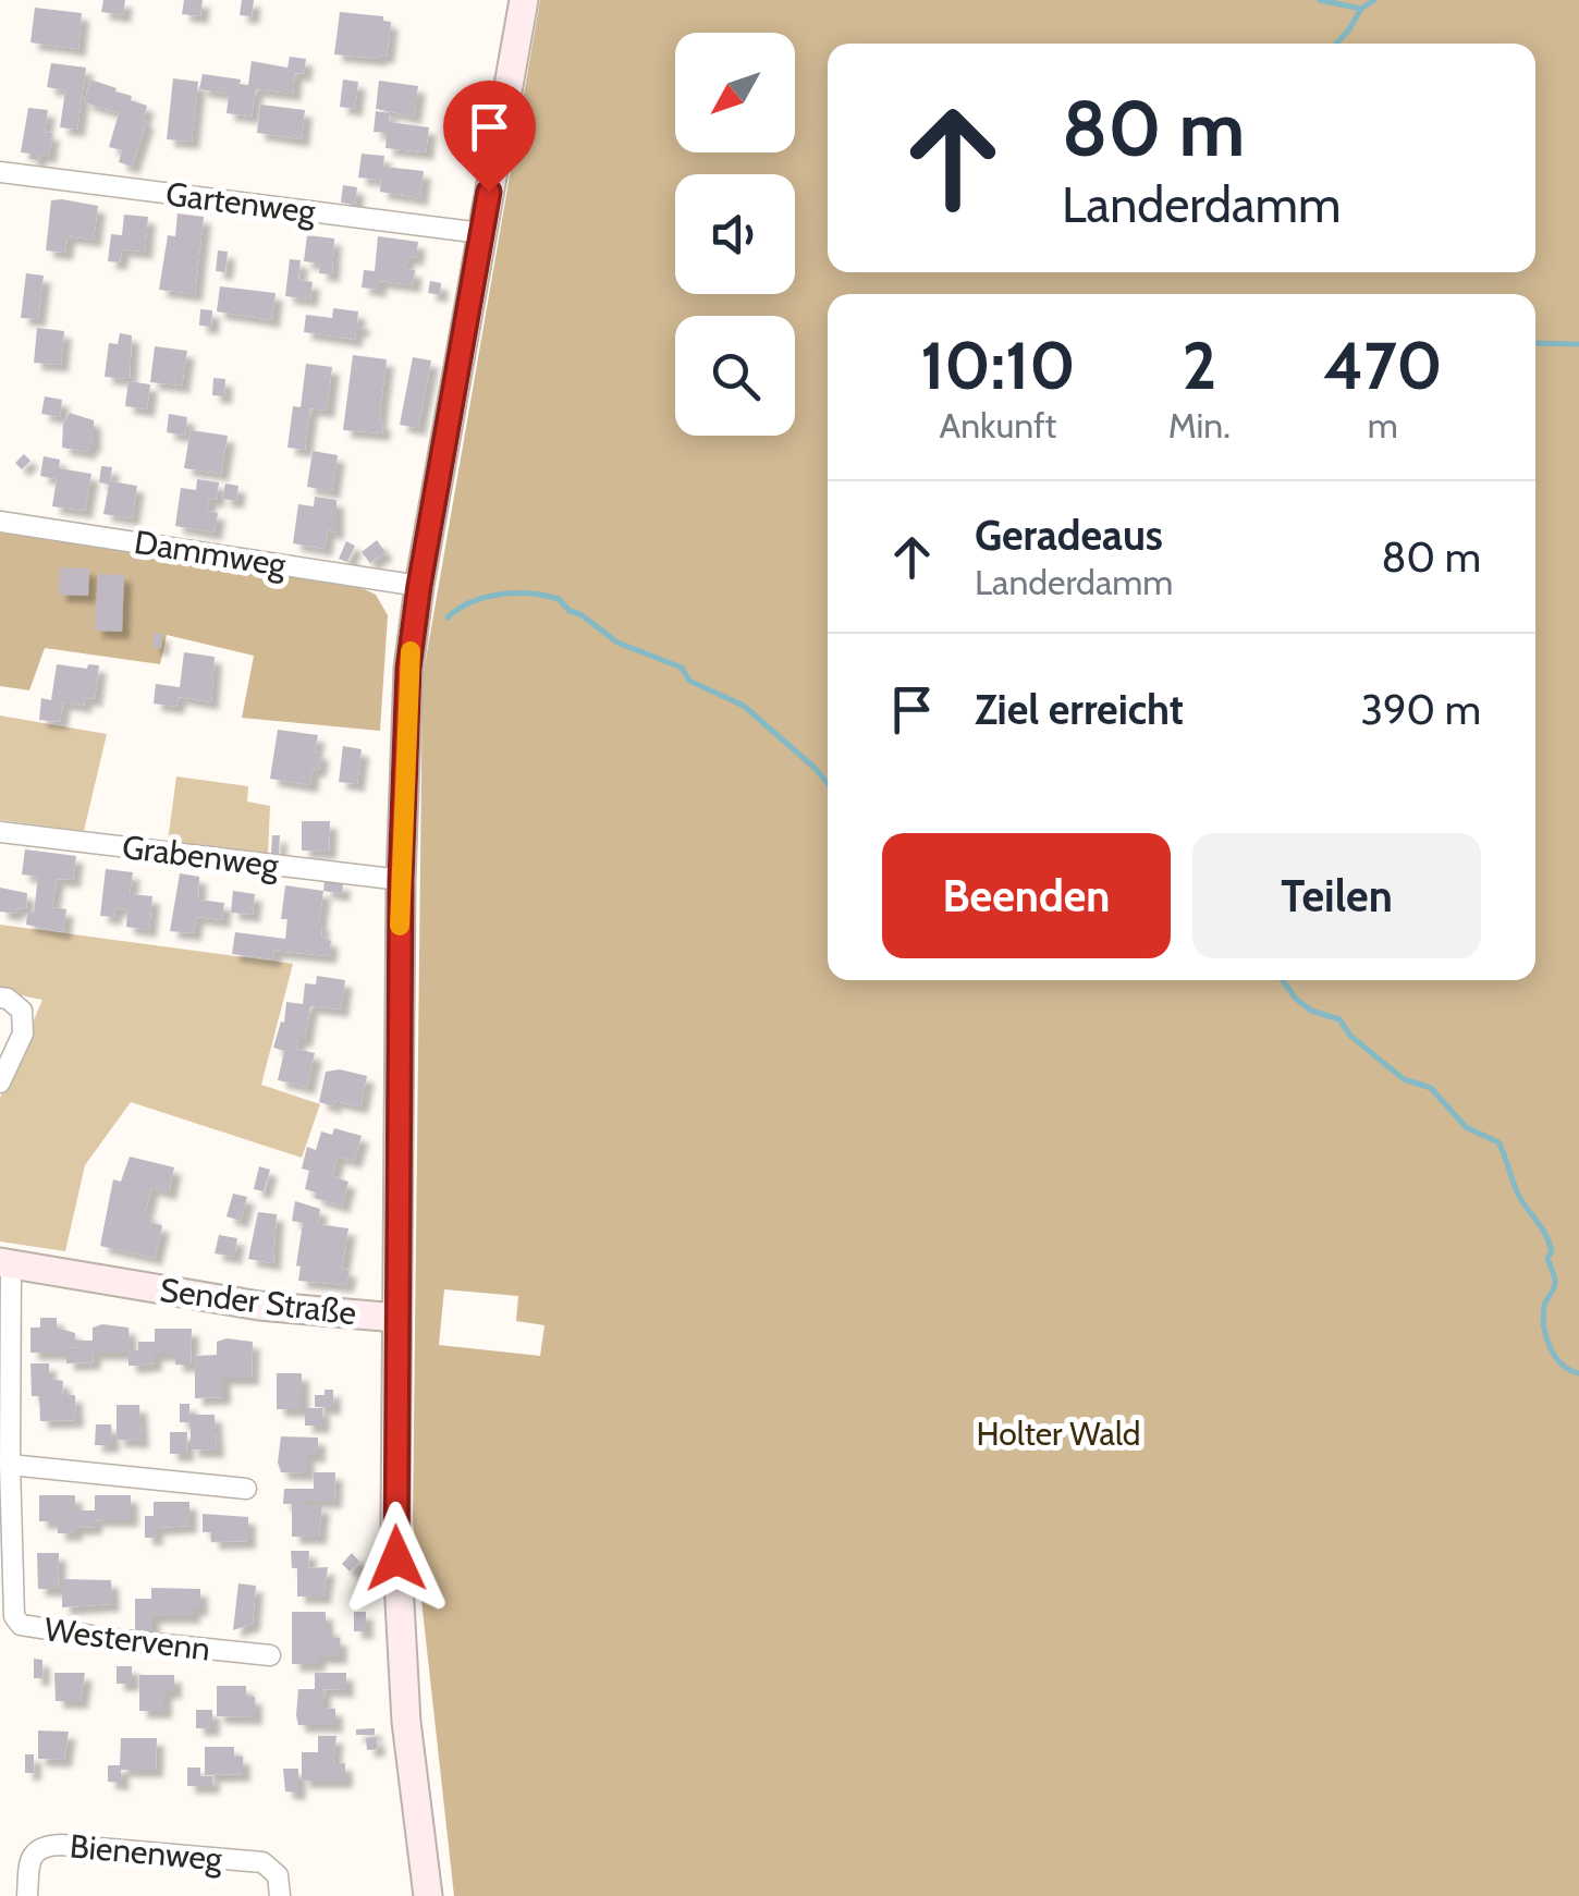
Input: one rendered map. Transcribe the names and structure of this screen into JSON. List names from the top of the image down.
{
  "streets": {
    "main road": ["Sender Straße"],
    "street": [
      "Gartenweg",
      "Dammweg",
      "Grabenweg",
      "Westervenn",
      "Bienenweg"
    ]
  },
  "crossings": [
    ["Sender Straße", "Westervenn"]
  ],
  "parks": ["Holter Wald"],
  "north": "bottom left",
  "page": {
    "turn": ["80 m", "Landerdamm"],
    "eta": [
      "10:10",
      "Ankunft",
      "2",
      "Min.",
      "470",
      "m"
    ],
    "list": [
      {
        "name": "Geradeaus",
        "note": "Landerdamm",
        "value": "80 m"
      },
      {
        "name": "Ziel erreicht",
        "value": "390 m"
      }
    ],
    "buttons": ["Beenden", "Teilen"]
  }
}
